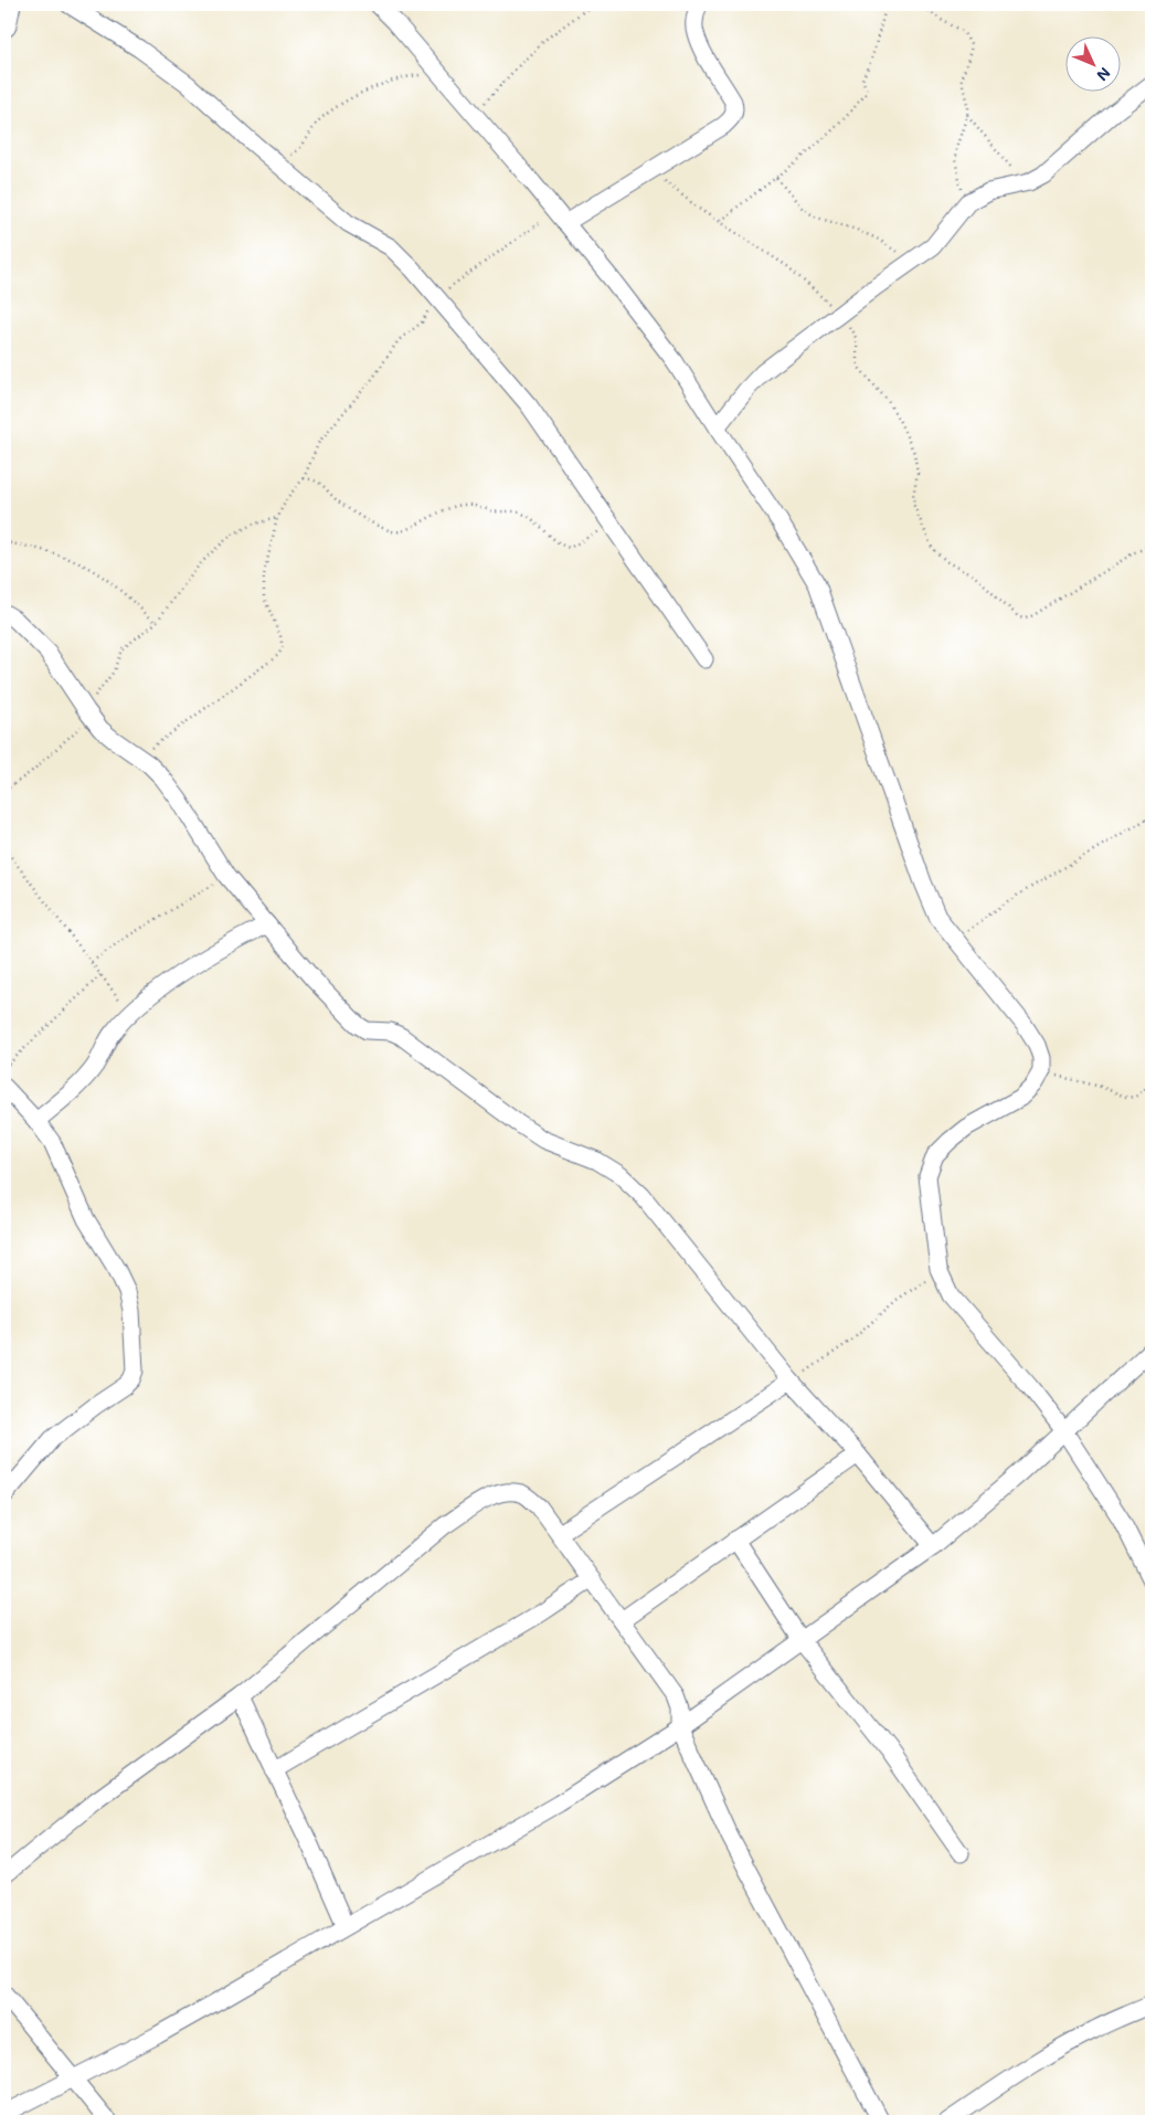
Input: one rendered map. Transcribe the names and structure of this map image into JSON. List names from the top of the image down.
{
  "north": "bottom right"
}
